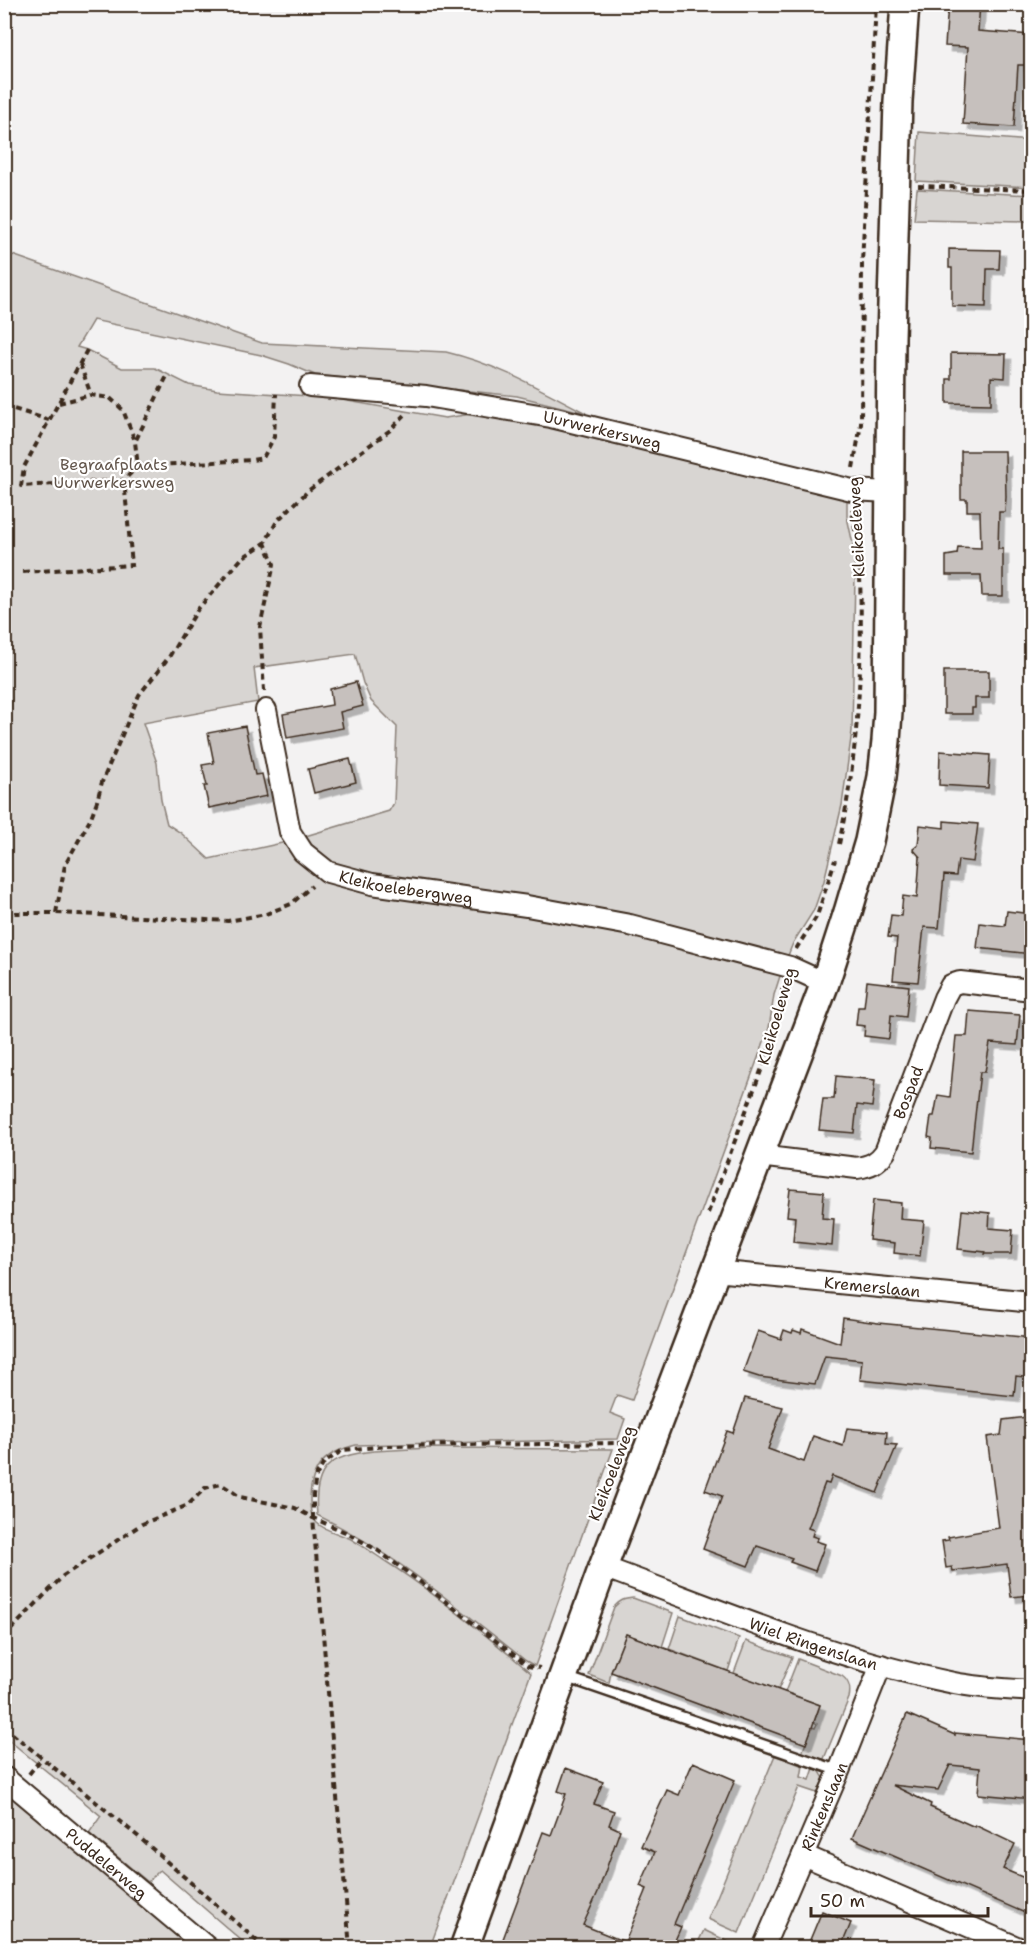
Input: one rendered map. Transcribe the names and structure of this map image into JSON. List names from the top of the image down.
{
  "streets": {
    "street": [
      "Uurwerkersweg",
      "Kleikoeleweg",
      "Kleikoelebergweg",
      "Bospad",
      "Kremerslaan",
      "Wiel Ringenslaan",
      "Rinkenslaan",
      "Puddelerweg"
    ]
  },
  "crossings": [
    ["Uurwerkersweg", "Kleikoeleweg"],
    ["Kleikoeleweg", "Kleikoelebergweg"],
    ["Kleikoeleweg", "Bospad"],
    ["Kleikoeleweg", "Kremerslaan"],
    ["Kleikoeleweg", "Wiel Ringenslaan"],
    ["Wiel Ringenslaan", "Rinkenslaan"]
  ],
  "parks": ["Begraafplaats Uurwerkersweg"],
  "scale_bar": "50 m"
}
